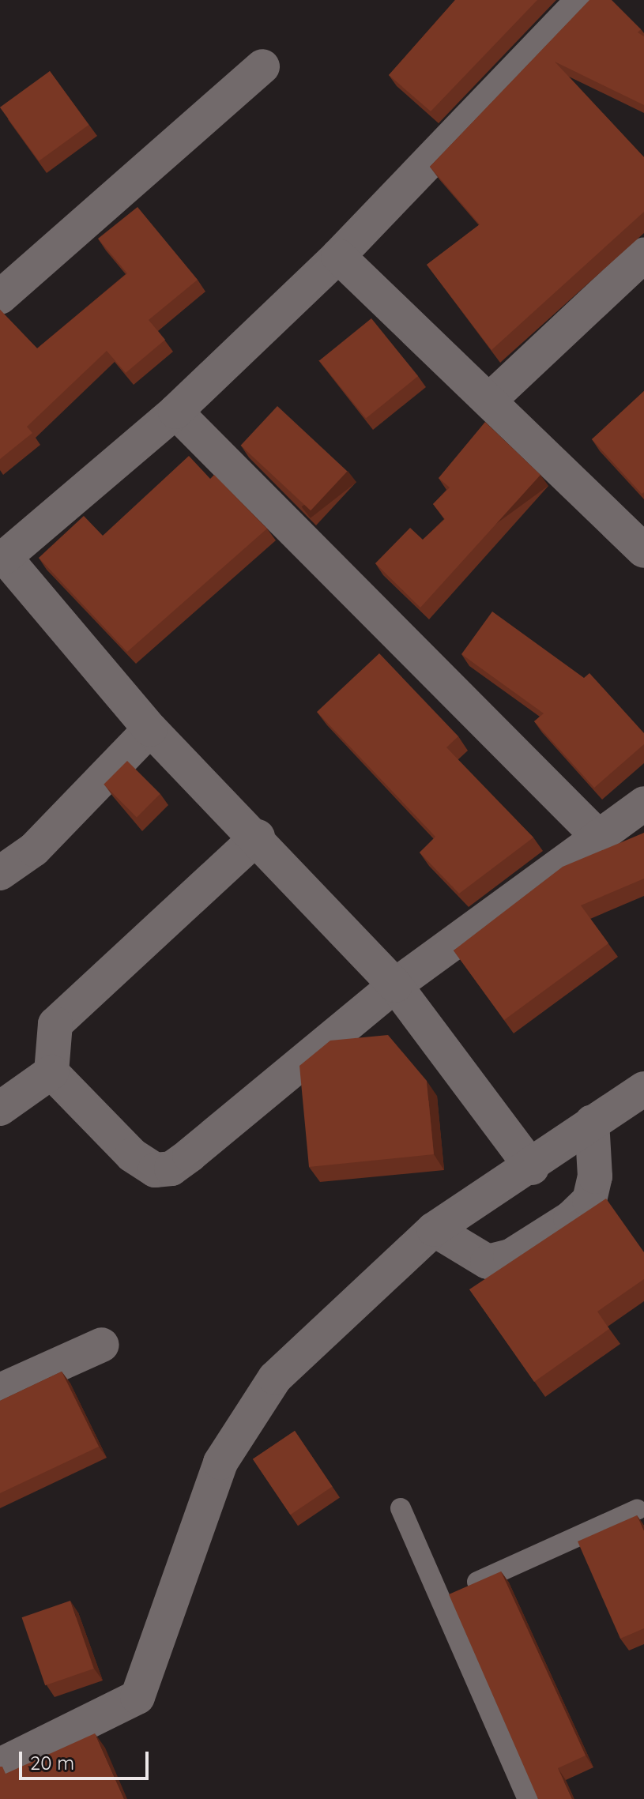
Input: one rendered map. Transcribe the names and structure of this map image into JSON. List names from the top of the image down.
{
  "scale_bar": "20 m"
}
